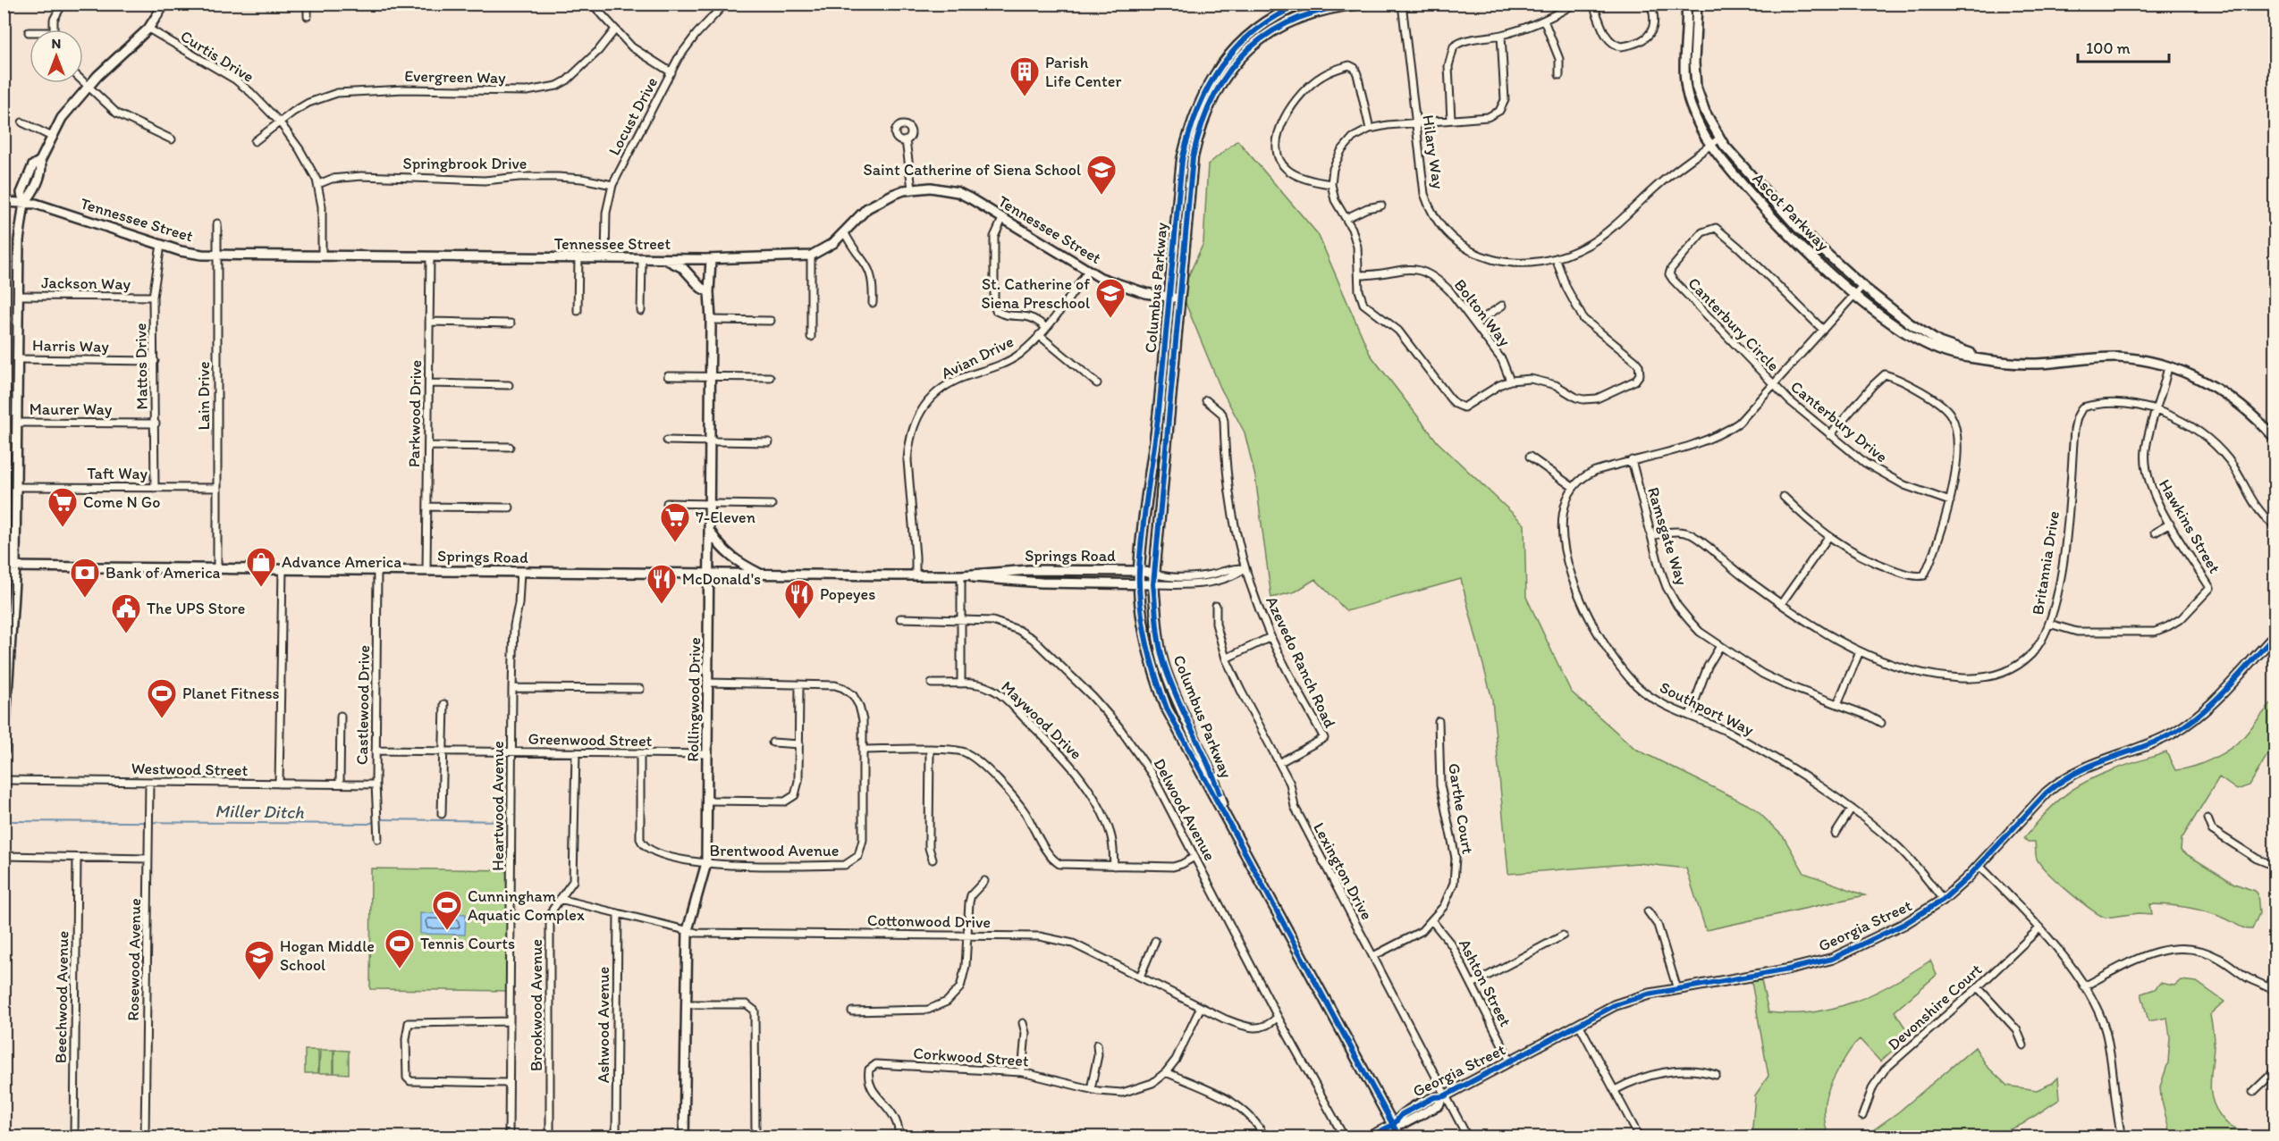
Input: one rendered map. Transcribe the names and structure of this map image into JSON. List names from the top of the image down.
{
  "streets": {
    "main road": [
      "Ascot Parkway",
      "Tennessee Street",
      "Columbus Parkway",
      "Springs Road",
      "Rollingwood Drive",
      "Georgia Street"
    ],
    "street": [
      "Curtis Drive",
      "Evergreen Way",
      "Locust Drive",
      "Hilary Way",
      "Springbrook Drive",
      "Jackson Way",
      "Bolton Way",
      "Canterbury Circle",
      "Harris Way",
      "Avian Drive",
      "Mattos Drive",
      "Lain Drive",
      "Maurer Way",
      "Parkwood Drive",
      "Canterbury Drive",
      "Taft Way",
      "Hawkins Street",
      "Ramsgate Way",
      "Britannia Drive",
      "Azevedo Ranch Road",
      "Castlewood Drive",
      "Southport Way",
      "Maywood Drive",
      "Greenwood Street",
      "Westwood Street",
      "Heartwood Avenue",
      "Garthe Court",
      "Delwood Avenue",
      "Brentwood Avenue",
      "Lexington Drive",
      "Cottonwood Drive",
      "Rosewood Avenue",
      "Ashton Street",
      "Beechwood Avenue",
      "Brookwood Avenue",
      "Devonshire Court",
      "Ashwood Avenue",
      "Corkwood Street"
    ]
  },
  "crossings": [
    ["Curtis Drive", "Evergreen Way"],
    ["Curtis Drive", "Springbrook Drive"],
    ["Curtis Drive", "Tennessee Street"],
    ["Locust Drive", "Springbrook Drive"],
    ["Locust Drive", "Tennessee Street"],
    ["Hilary Way", "Ascot Parkway"],
    ["Ascot Parkway", "Hawkins Street"],
    ["Tennessee Street", "Columbus Parkway"],
    ["Tennessee Street", "Avian Drive"],
    ["Tennessee Street", "Mattos Drive"],
    ["Tennessee Street", "Lain Drive"],
    ["Tennessee Street", "Parkwood Drive"],
    ["Tennessee Street", "Rollingwood Drive"],
    ["Jackson Way", "Mattos Drive"],
    ["Columbus Parkway", "Springs Road"],
    ["Columbus Parkway", "Georgia Street"],
    ["Canterbury Circle", "Canterbury Drive"],
    ["Harris Way", "Mattos Drive"],
    ["Avian Drive", "Springs Road"],
    ["Mattos Drive", "Maurer Way"],
    ["Mattos Drive", "Taft Way"],
    ["Lain Drive", "Taft Way"],
    ["Lain Drive", "Springs Road"],
    ["Parkwood Drive", "Springs Road"],
    ["Hawkins Street", "Britannia Drive"],
    ["Ramsgate Way", "Britannia Drive"],
    ["Springs Road", "Azevedo Ranch Road"],
    ["Springs Road", "Rollingwood Drive"],
    ["Springs Road", "Castlewood Drive"],
    ["Springs Road", "Heartwood Avenue"],
    ["Azevedo Ranch Road", "Lexington Drive"],
    ["Rollingwood Drive", "Greenwood Street"],
    ["Rollingwood Drive", "Brentwood Avenue"],
    ["Rollingwood Drive", "Cottonwood Drive"],
    ["Castlewood Drive", "Greenwood Street"],
    ["Castlewood Drive", "Westwood Street"],
    ["Southport Way", "Georgia Street"],
    ["Greenwood Street", "Heartwood Avenue"],
    ["Greenwood Street", "Brentwood Avenue"],
    ["Greenwood Street", "Brookwood Avenue"],
    ["Westwood Street", "Rosewood Avenue"],
    ["Garthe Court", "Lexington Drive"],
    ["Garthe Court", "Ashton Street"],
    ["Delwood Avenue", "Cottonwood Drive"],
    ["Lexington Drive", "Georgia Street"],
    ["Cottonwood Drive", "Brookwood Avenue"],
    ["Cottonwood Drive", "Ashwood Avenue"],
    ["Cottonwood Drive", "Corkwood Street"],
    ["Georgia Street", "Ashton Street"]
  ],
  "water": ["Miller Ditch"],
  "places": {
    "building": ["Parish Life Center"],
    "school or university": ["Saint Catherine of Siena School", "St. Catherine of Siena Preschool", "Hogan Middle School"],
    "supermarket": ["Come N Go", "7-Eleven"],
    "shop": ["Advance America"],
    "bank": ["Bank of America"],
    "restaurant": ["McDonald's", "Popeyes"],
    "public building": ["The UPS Store"],
    "sports": ["Planet Fitness", "Cunningham Aquatic Complex", "Tennis Courts"]
  },
  "scale_bar": "100 m",
  "north": "top"
}
